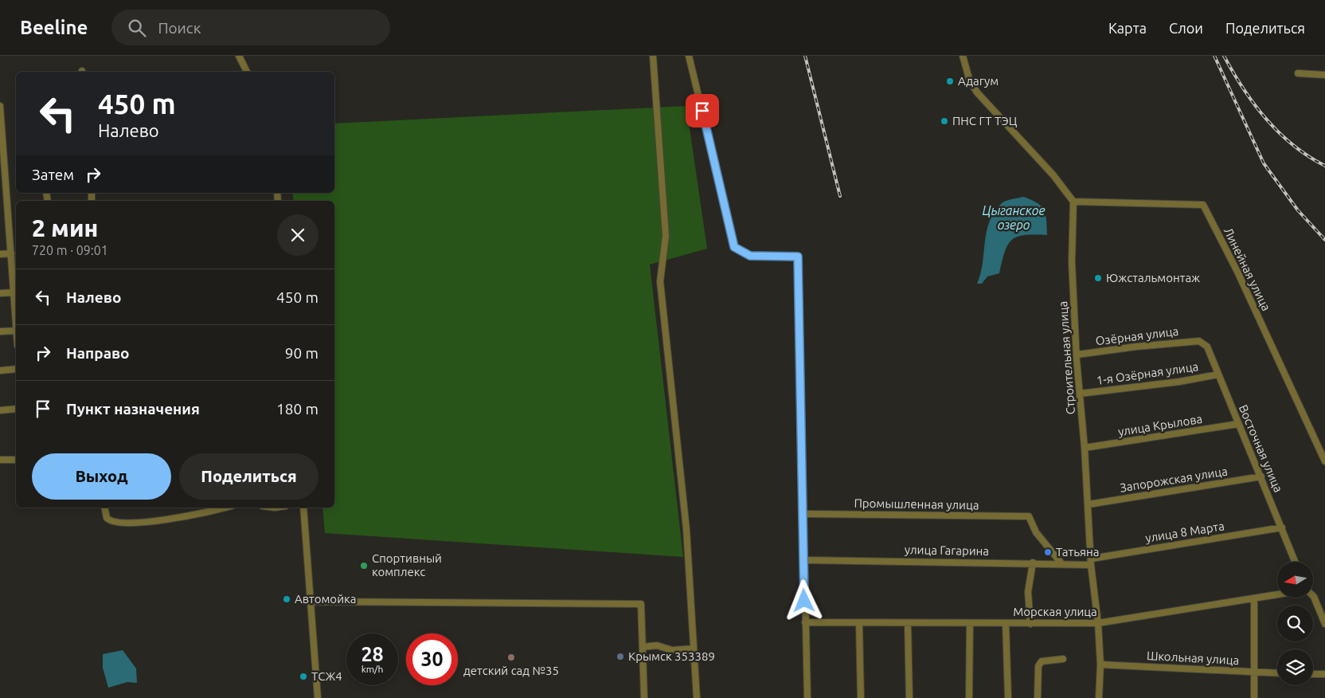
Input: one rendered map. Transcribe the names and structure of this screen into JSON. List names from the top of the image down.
{
  "streets": {
    "street": [
      "Линейная улица",
      "Озёрная улица",
      "Строительная улица",
      "1-я Озёрная улица",
      "улица Крылова",
      "Восточная улица",
      "Запорожская улица",
      "Промышленная улица",
      "улица 8 Марта",
      "улица Гагарина",
      "Морская улица",
      "Школьная улица"
    ]
  },
  "crossings": [
    ["Линейная улица", "Строительная улица"],
    ["Озёрная улица", "Строительная улица"],
    ["Озёрная улица", "Восточная улица"],
    ["Строительная улица", "1-я Озёрная улица"],
    ["Строительная улица", "улица Крылова"],
    ["Строительная улица", "Запорожская улица"],
    ["Строительная улица", "улица 8 Марта"],
    ["Строительная улица", "улица Гагарина"],
    ["Строительная улица", "Морская улица"],
    ["Строительная улица", "Школьная улица"],
    ["1-я Озёрная улица", "Восточная улица"],
    ["улица Крылова", "Восточная улица"],
    ["Восточная улица", "Запорожская улица"],
    ["Восточная улица", "улица 8 Марта"],
    ["Промышленная улица", "улица Гагарина"],
    ["улица 8 Марта", "улица Гагарина"]
  ],
  "water": ["Цыганское озеро"],
  "places": [
    "Адагум",
    "ПНС ГТ ТЭЦ",
    "Южстальмонтаж",
    "Татьяна",
    "Спортивный комплекс",
    "Автомойка",
    "Крымск 353389",
    "детский сад №35",
    "ТСЖ4"
  ],
  "north": "left",
  "page": {
    "header": "Beeline",
    "search": "Поиск",
    "nav": ["Карта", "Слои", "Поделиться"],
    "turn": ["450 m", "Налево"],
    "then": "Затем",
    "heading": ["2 мин", "720 m · 09:01"],
    "list": [
      {
        "name": "Налево",
        "value": "450 m"
      },
      {
        "name": "Направо",
        "value": "90 m"
      },
      {
        "name": "Пункт назначения",
        "value": "180 m"
      }
    ],
    "buttons": ["Выход", "Поделиться"],
    "speed": "28 km/h",
    "limit": "30"
  }
}
